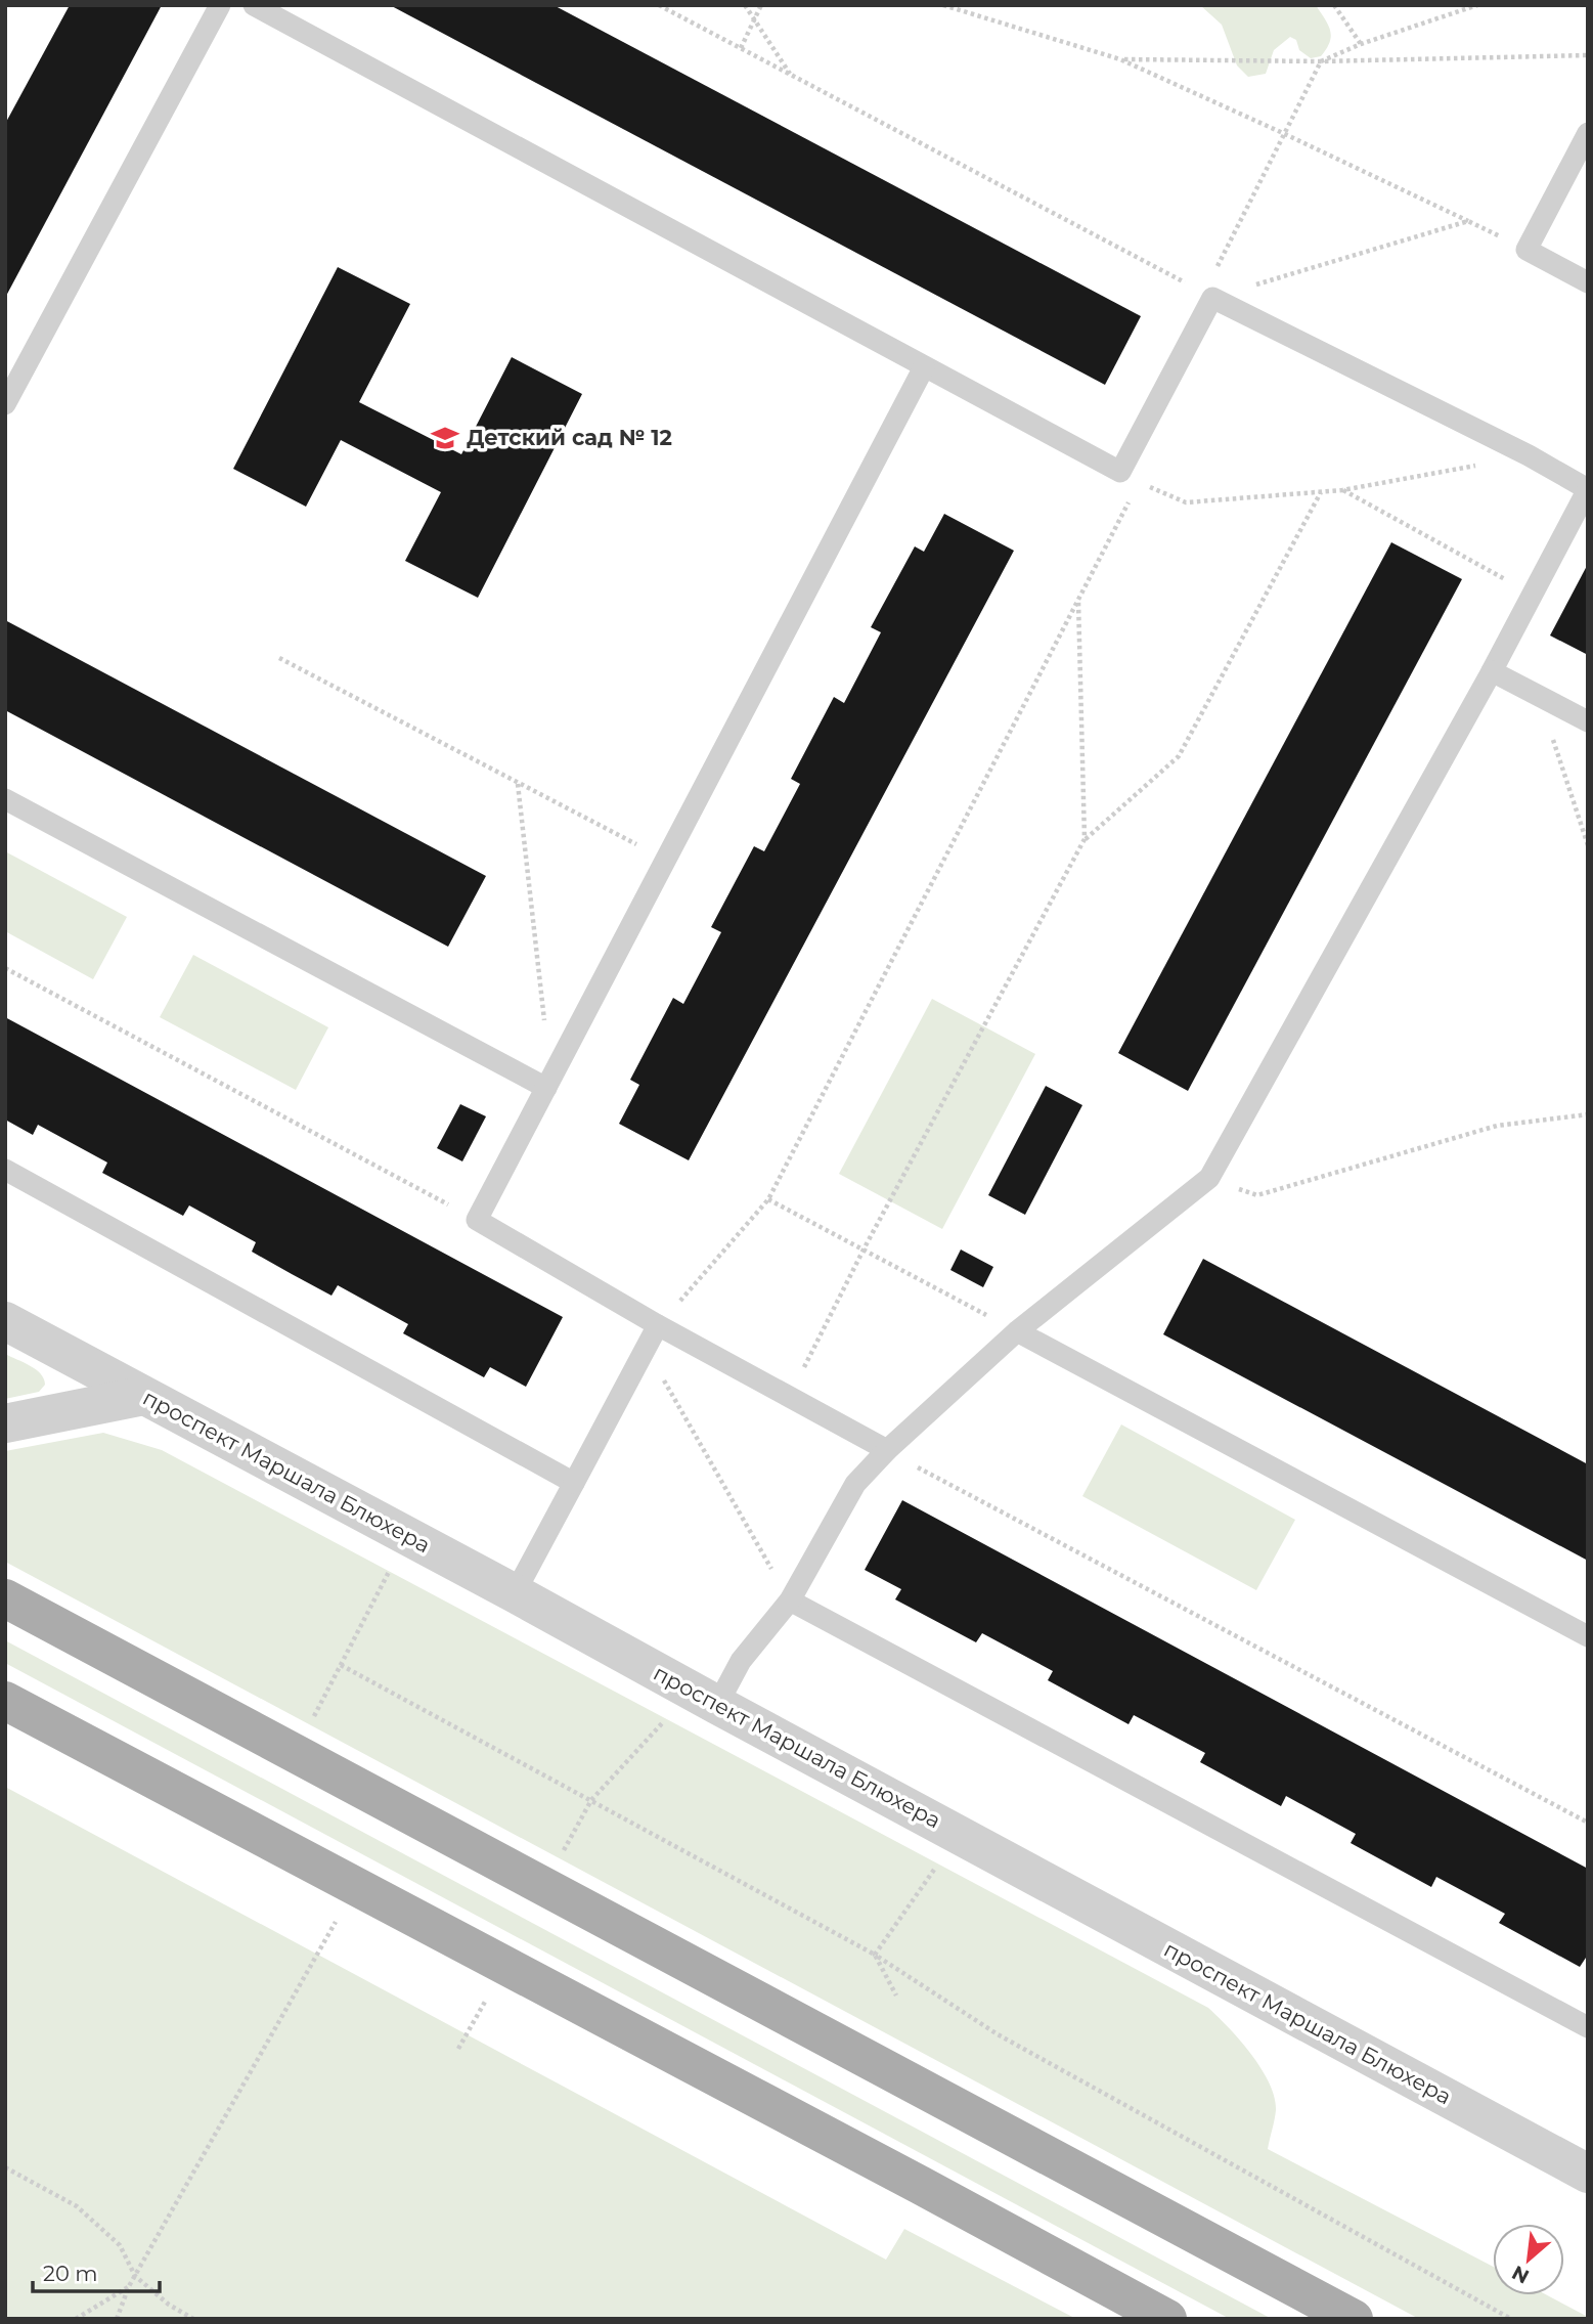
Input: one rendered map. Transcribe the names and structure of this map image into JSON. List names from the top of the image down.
{
  "streets": {
    "street": ["проспект Маршала Блюхера"]
  },
  "places": {
    "school or university": ["Детский сад № 12"]
  },
  "scale_bar": "20 m",
  "north": "bottom left"
}
